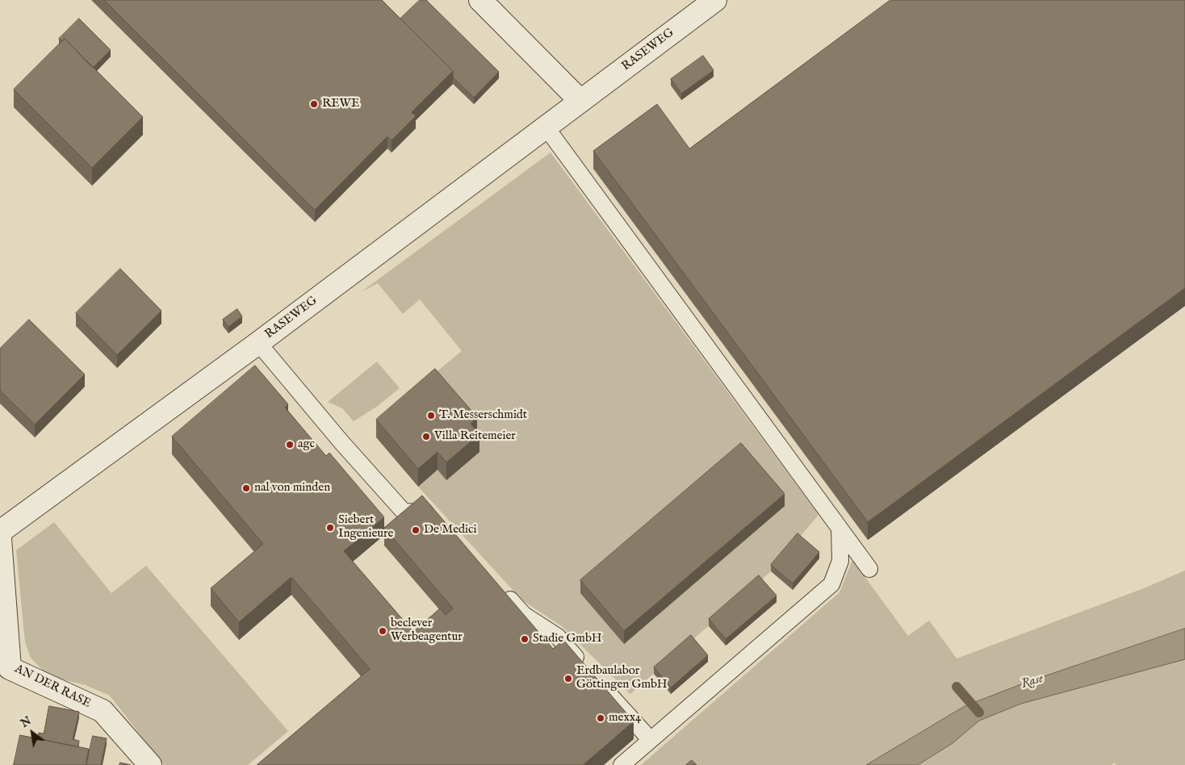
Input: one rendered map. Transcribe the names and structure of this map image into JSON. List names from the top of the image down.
{
  "streets": {
    "street": ["RASEWEG", "AN DER RASE"]
  },
  "water": ["Rase"],
  "places": [
    "REWE",
    "T. Messerschmidt",
    "Villa Reitemeier",
    "agc",
    "nal von minden",
    "Siebert Ingenieure",
    "De Medici",
    "beclever Werbeagentur",
    "Stadie GmbH",
    "Erdbaulabor Göttingen GmbH",
    "mexx4"
  ],
  "north": "top left"
}
